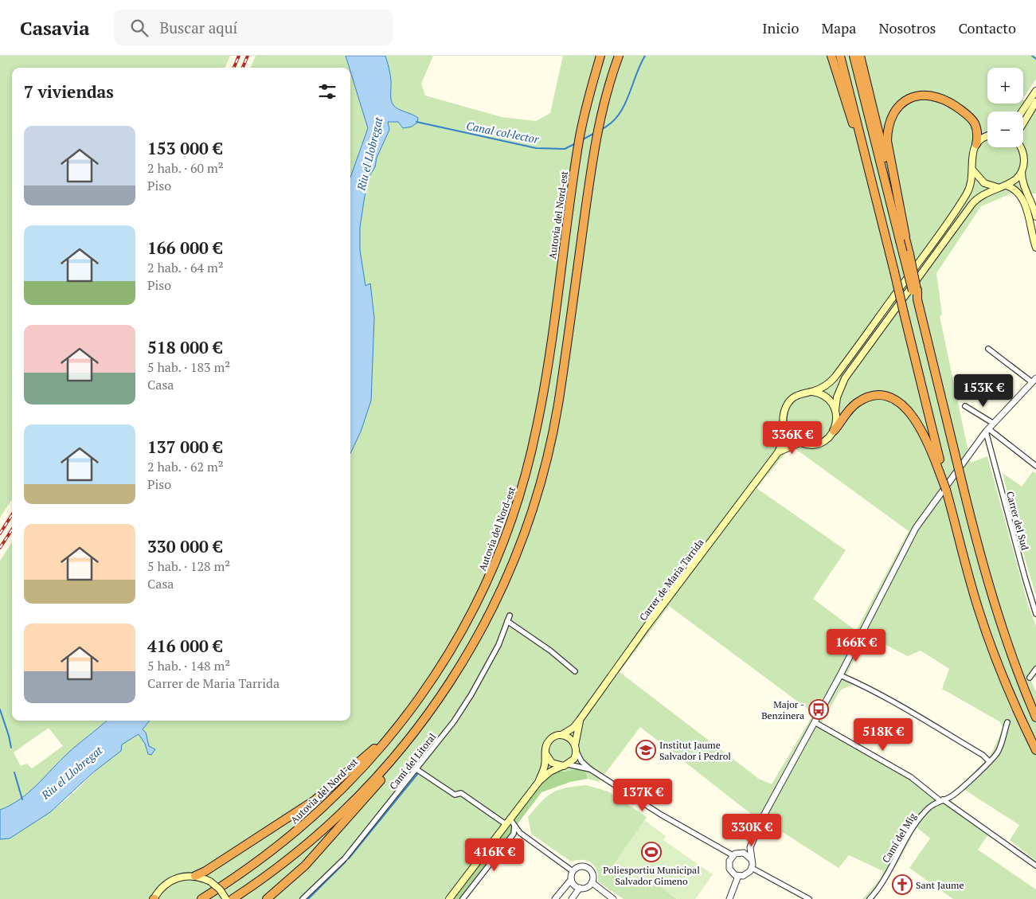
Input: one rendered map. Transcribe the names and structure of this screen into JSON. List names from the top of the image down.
{
  "streets": {
    "highway": ["Autovia del Nord-est"],
    "main road": ["Carrer de Maria Tarrida"],
    "street": ["Carrer del Sud", "Camí del Litoral", "Camí del Mig"]
  },
  "water": ["Canal col·lector", "Riu el Llobregat"],
  "places": {
    "bus stop": ["Major - Benzinera"],
    "school or university": ["Institut Jaume Salvador i Pedrol"],
    "sports": ["Poliesportiu Municipal Salvador Gimeno"],
    "church": ["Sant Jaume"]
  },
  "page": {
    "header": "Casavia",
    "search": "Buscar aquí",
    "nav": [
      "Inicio",
      "Mapa",
      "Nosotros",
      "Contacto"
    ],
    "map_buttons": ["+", "−"],
    "heading": "7 viviendas",
    "list": [
      {
        "name": "153 000 €",
        "note": "2 hab. · 60 m² · Piso"
      },
      {
        "name": "166 000 €",
        "note": "2 hab. · 64 m² · Piso"
      },
      {
        "name": "518 000 €",
        "note": "5 hab. · 183 m² · Casa"
      },
      {
        "name": "137 000 €",
        "note": "2 hab. · 62 m² · Piso"
      },
      {
        "name": "330 000 €",
        "note": "5 hab. · 128 m² · Casa"
      },
      {
        "name": "416 000 €",
        "note": "5 hab. · 148 m² · Carrer de Maria Tarrida"
      }
    ],
    "price": [
      "153K €",
      "336K €",
      "166K €",
      "518K €",
      "137K €",
      "330K €",
      "416K €"
    ]
  }
}
